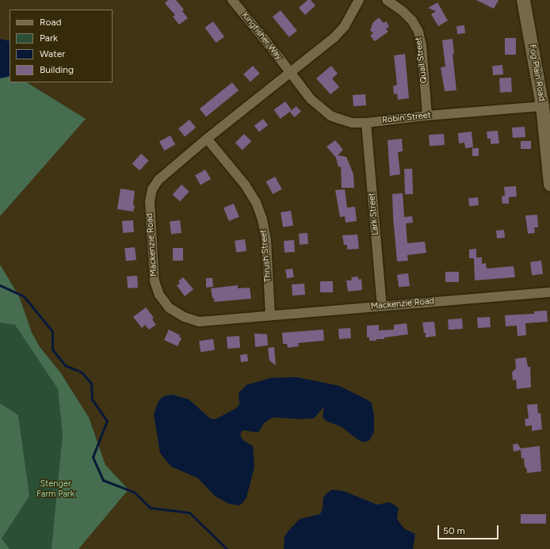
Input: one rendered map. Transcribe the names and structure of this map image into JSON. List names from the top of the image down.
{
  "streets": {
    "street": [
      "Kingfisher Way",
      "Quail Street",
      "Fog Plain Road",
      "Robin Street",
      "Lark Street",
      "Mackenzie Road",
      "Thrush Street"
    ]
  },
  "crossings": [
    ["Kingfisher Way", "Robin Street"],
    ["Kingfisher Way", "Mackenzie Road"],
    ["Quail Street", "Robin Street"],
    ["Fog Plain Road", "Robin Street"],
    ["Robin Street", "Lark Street"],
    ["Robin Street", "Mackenzie Road"],
    ["Lark Street", "Mackenzie Road"],
    ["Mackenzie Road", "Thrush Street"]
  ],
  "parks": ["Stenger Farm Park"],
  "legend": [
    "Road",
    "Park",
    "Water",
    "Building"
  ],
  "scale_bar": "50 m"
}
